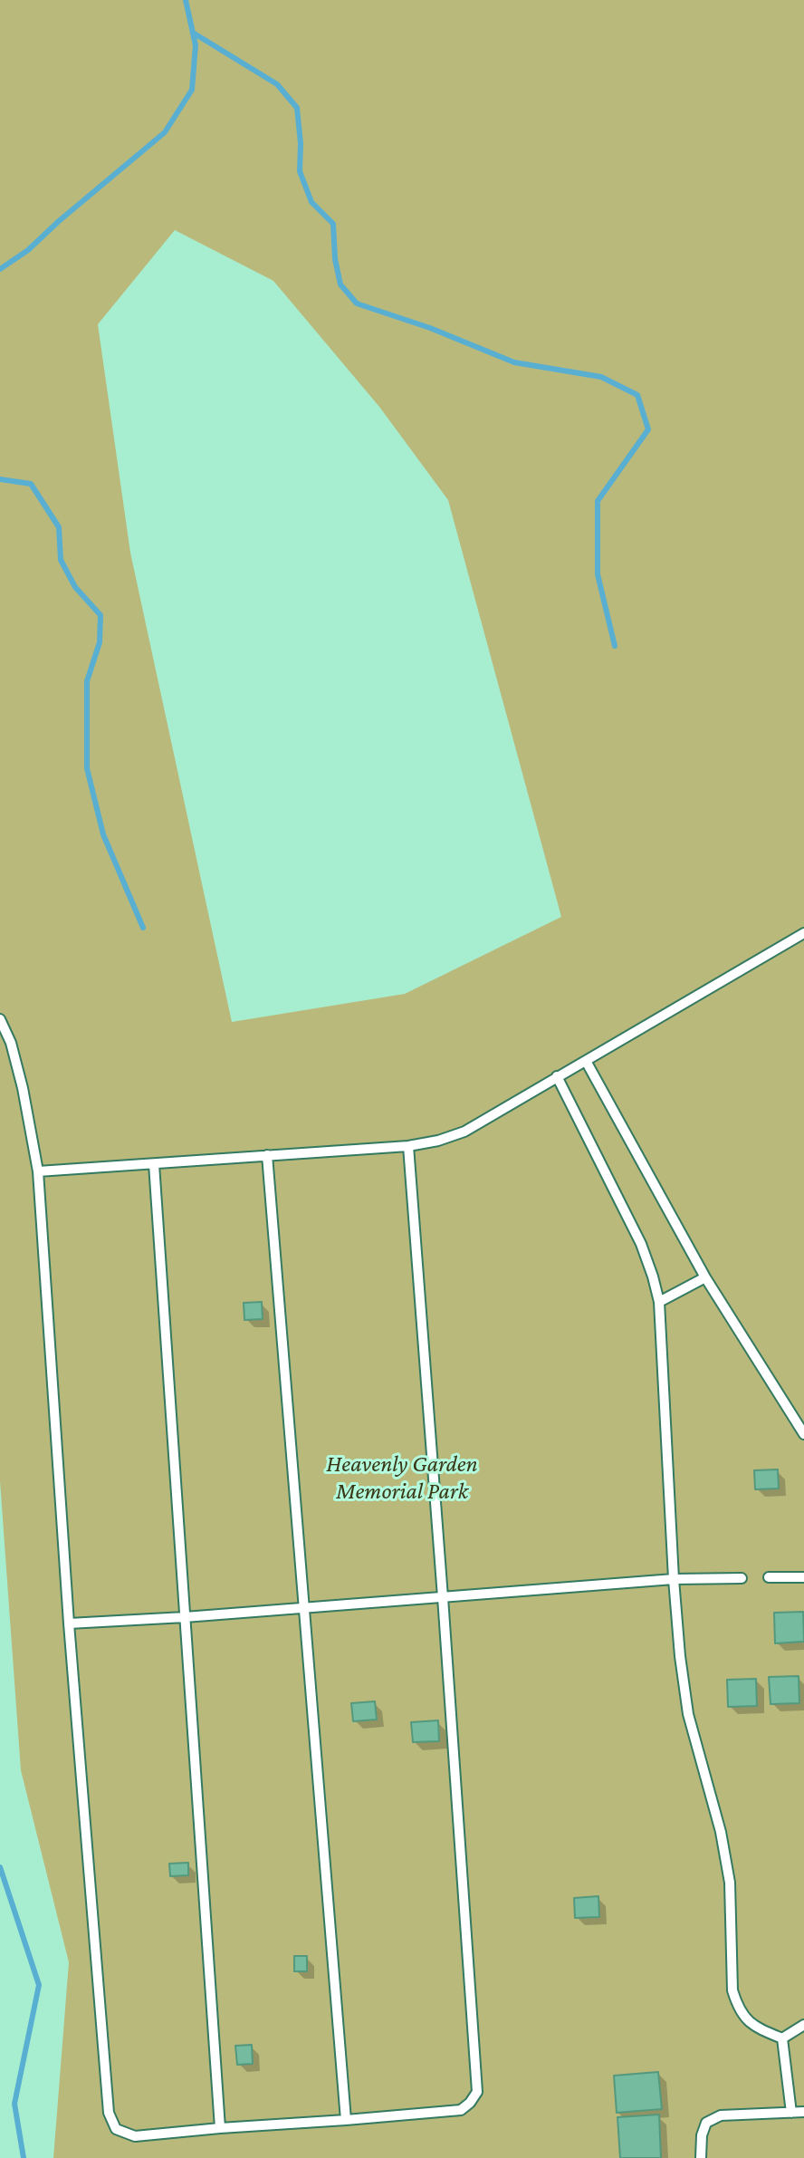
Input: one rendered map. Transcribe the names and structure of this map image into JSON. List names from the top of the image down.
{
  "parks": ["Heavenly Garden Memorial Park"]
}
